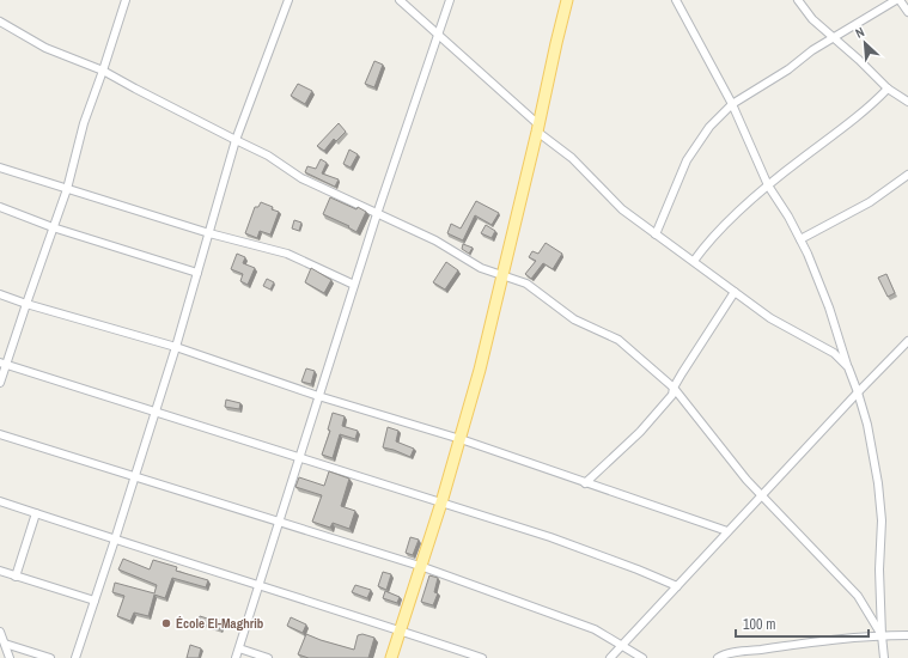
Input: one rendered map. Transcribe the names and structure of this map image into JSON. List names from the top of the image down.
{
  "places": ["École El-Maghrib"],
  "scale_bar": "100 m",
  "north": "top left"
}
